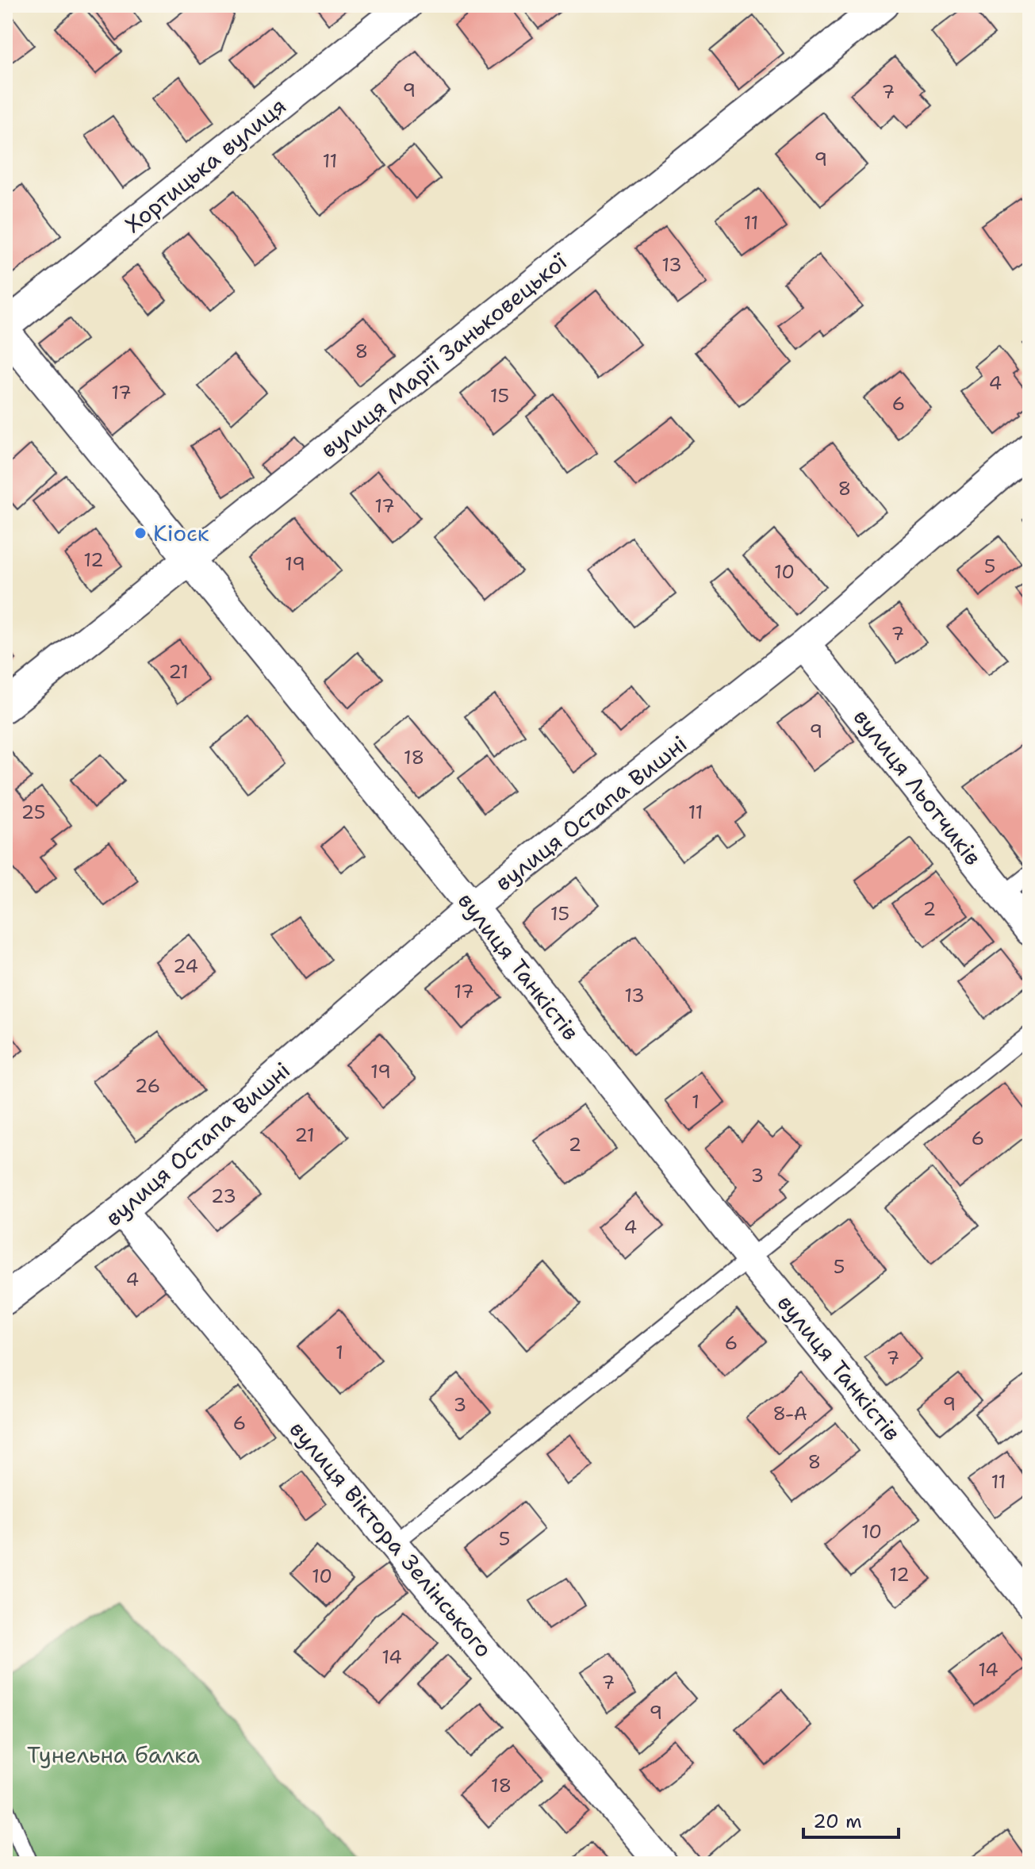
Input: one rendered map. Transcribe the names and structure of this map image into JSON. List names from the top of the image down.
{
  "streets": {
    "street": [
      "Хортицька вулиця",
      "вулиця Марії Заньковецької",
      "вулиця Льотчиків",
      "вулиця Остапа Вишні",
      "вулиця Танкістів",
      "вулиця Віктора Зелінського"
    ]
  },
  "crossings": [
    ["вулиця Марії Заньковецької", "вулиця Танкістів"],
    ["вулиця Льотчиків", "вулиця Остапа Вишні"],
    ["вулиця Остапа Вишні", "вулиця Танкістів"],
    ["вулиця Остапа Вишні", "вулиця Віктора Зелінського"]
  ],
  "parks": ["Тунельна балка"],
  "places": ["Кіоск"],
  "house_numbers": [
    "9",
    "7",
    "9",
    "11",
    "11",
    "13",
    "8",
    "4",
    "17",
    "15",
    "6",
    "8",
    "17",
    "12",
    "19",
    "5",
    "10",
    "7",
    "21",
    "9",
    "18",
    "25",
    "11",
    "2",
    "15",
    "24",
    "17",
    "13",
    "19",
    "26",
    "1",
    "21",
    "6",
    "2",
    "3",
    "23",
    "4",
    "5",
    "4",
    "6",
    "1",
    "7",
    "9",
    "3",
    "8-А",
    "6",
    "8",
    "11",
    "10",
    "5",
    "12",
    "10",
    "14",
    "14",
    "7",
    "9",
    "18"
  ],
  "scale_bar": "20 m"
}
